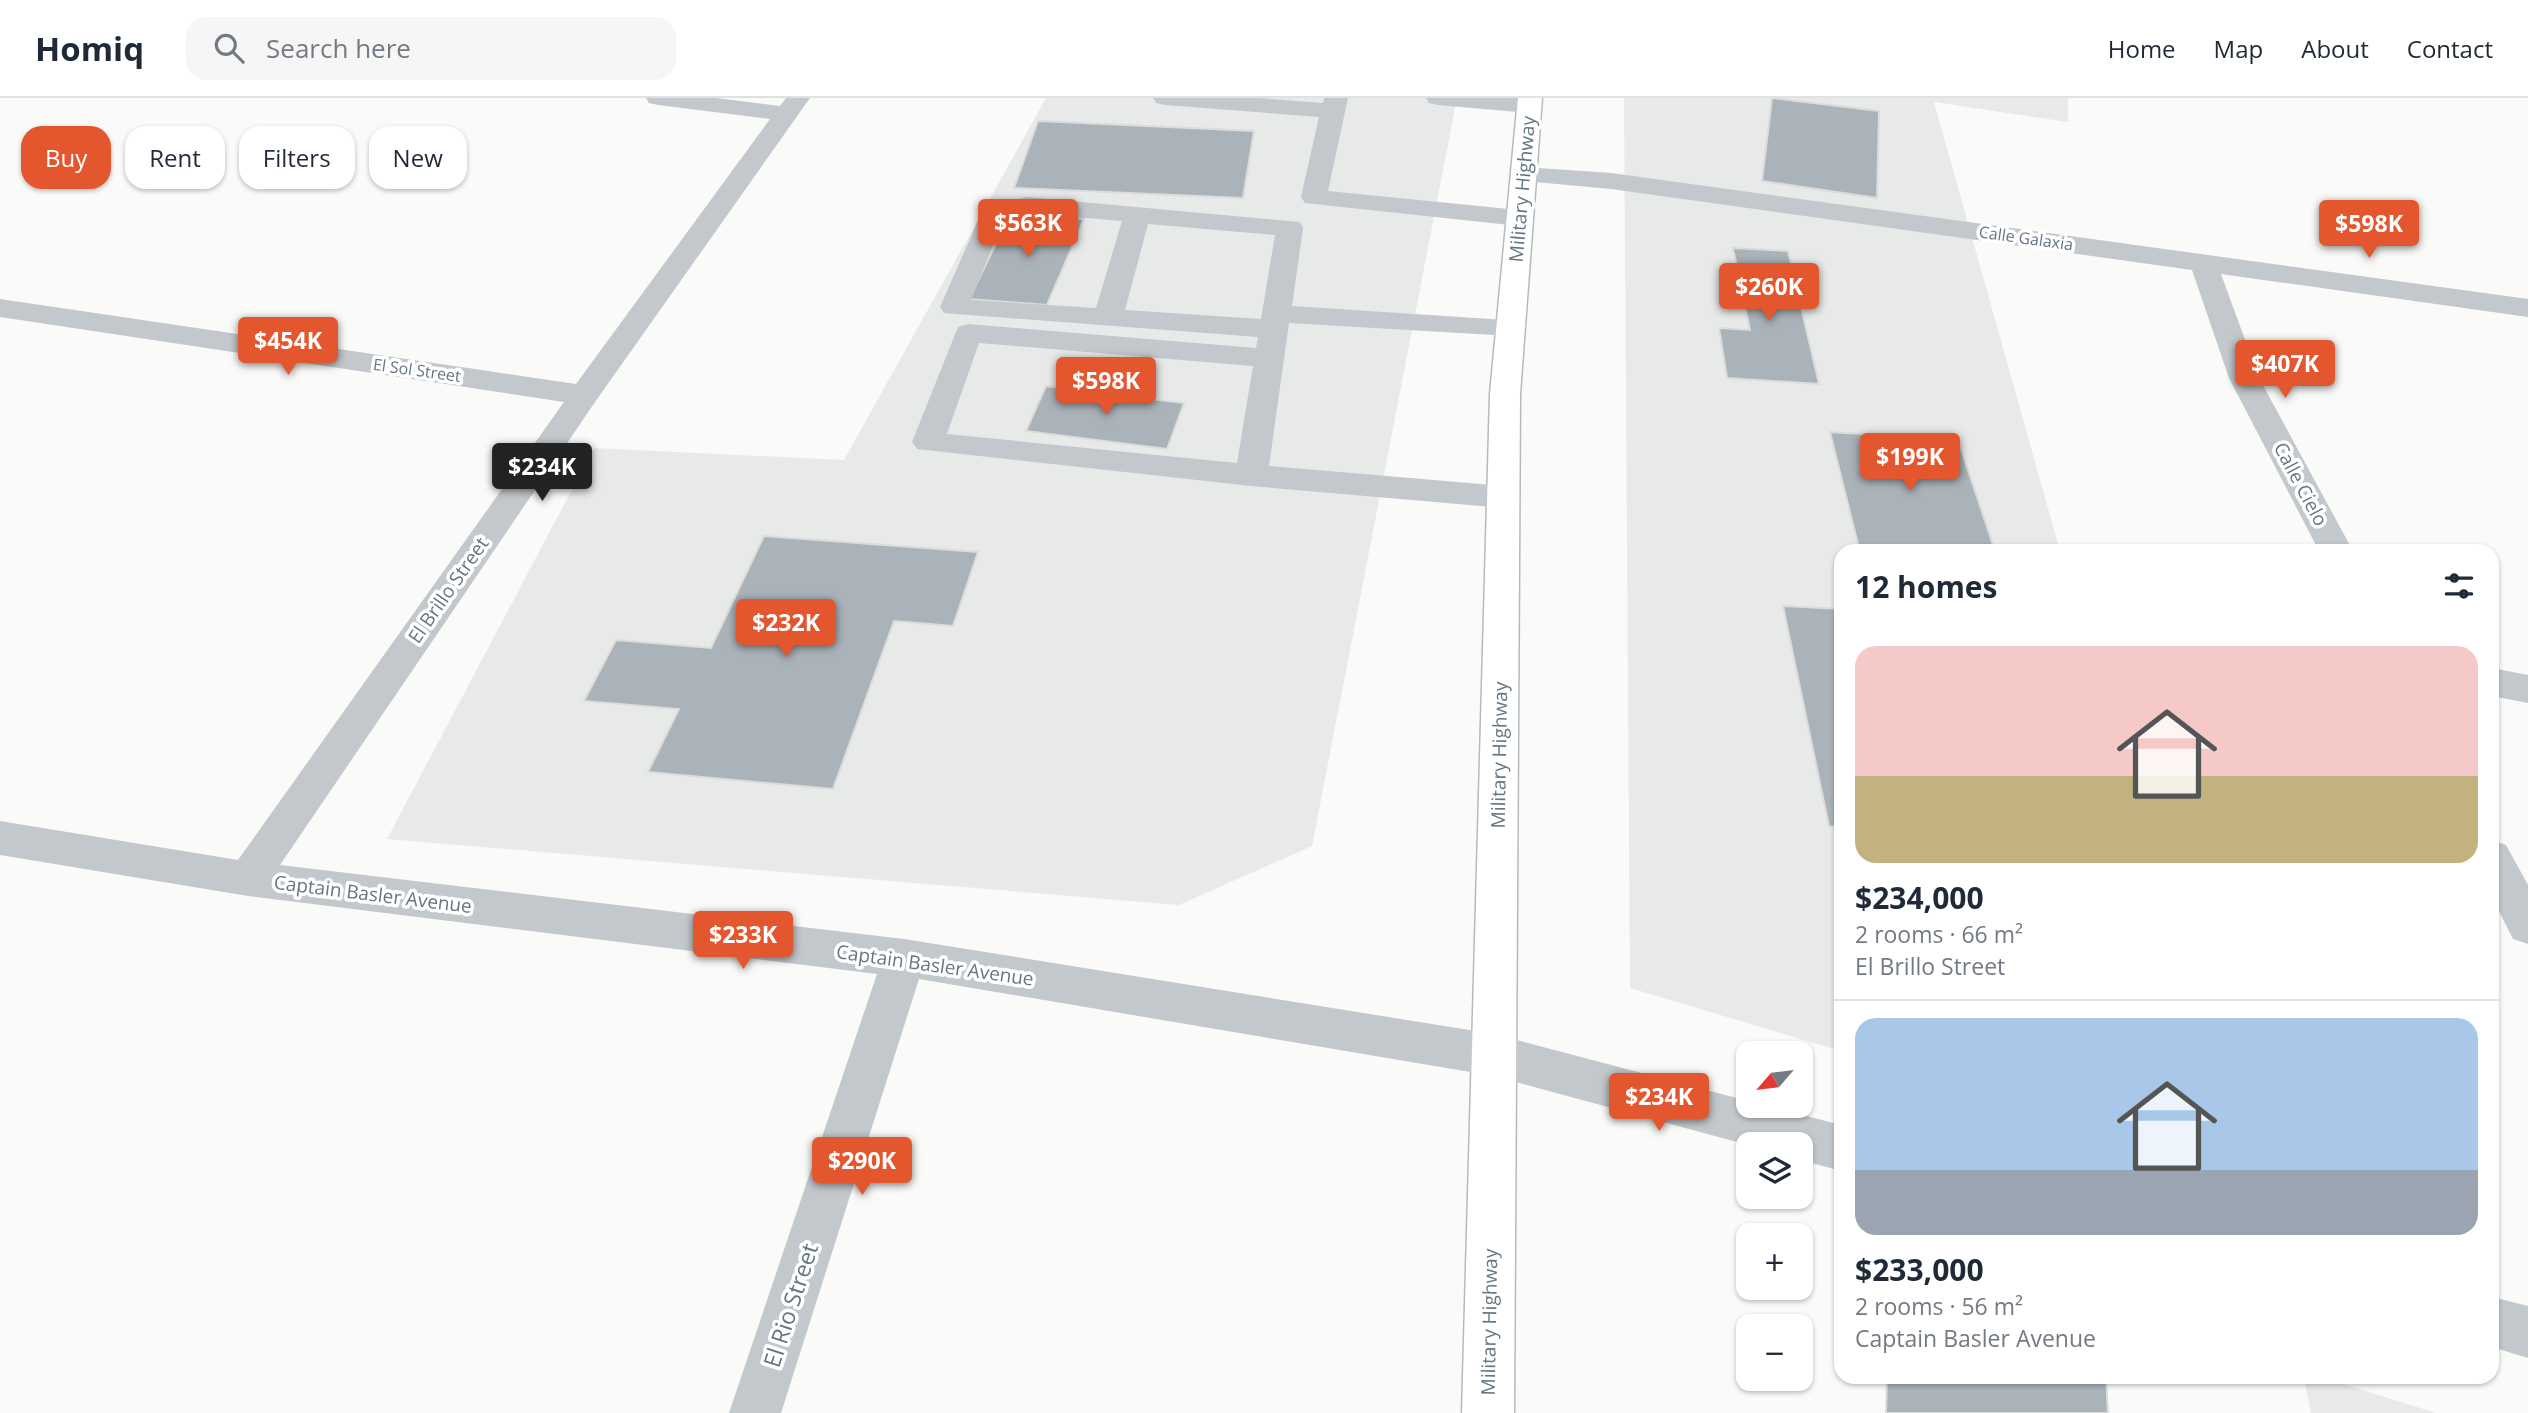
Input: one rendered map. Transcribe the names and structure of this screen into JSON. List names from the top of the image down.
{
  "streets": {
    "main road": ["Military Highway"],
    "street": [
      "Calle Galaxia",
      "El Sol Street",
      "Calle Cielo",
      "El Brillo Street",
      "Captain Basler Avenue",
      "El Rio Street"
    ]
  },
  "crossings": [
    ["Military Highway", "Calle Galaxia"],
    ["Military Highway", "Captain Basler Avenue"],
    ["Calle Galaxia", "Calle Cielo"],
    ["El Sol Street", "El Brillo Street"],
    ["El Brillo Street", "Captain Basler Avenue"],
    ["Captain Basler Avenue", "El Rio Street"]
  ],
  "north": "bottom left",
  "page": {
    "header": "Homiq",
    "search": "Search here",
    "nav": [
      "Home",
      "Map",
      "About",
      "Contact"
    ],
    "chip": [
      "Buy",
      "Rent",
      "Filters",
      "New"
    ],
    "price": [
      "$563K",
      "$598K",
      "$260K",
      "$454K",
      "$407K",
      "$598K",
      "$199K",
      "$234K",
      "$232K",
      "$233K",
      "$234K",
      "$290K"
    ],
    "heading": "12 homes",
    "list": [
      {
        "name": "$234,000",
        "note": "2 rooms · 66 m² · El Brillo Street"
      },
      {
        "name": "$233,000",
        "note": "2 rooms · 56 m² · Captain Basler Avenue"
      }
    ],
    "map_buttons": ["+", "−"]
  }
}
